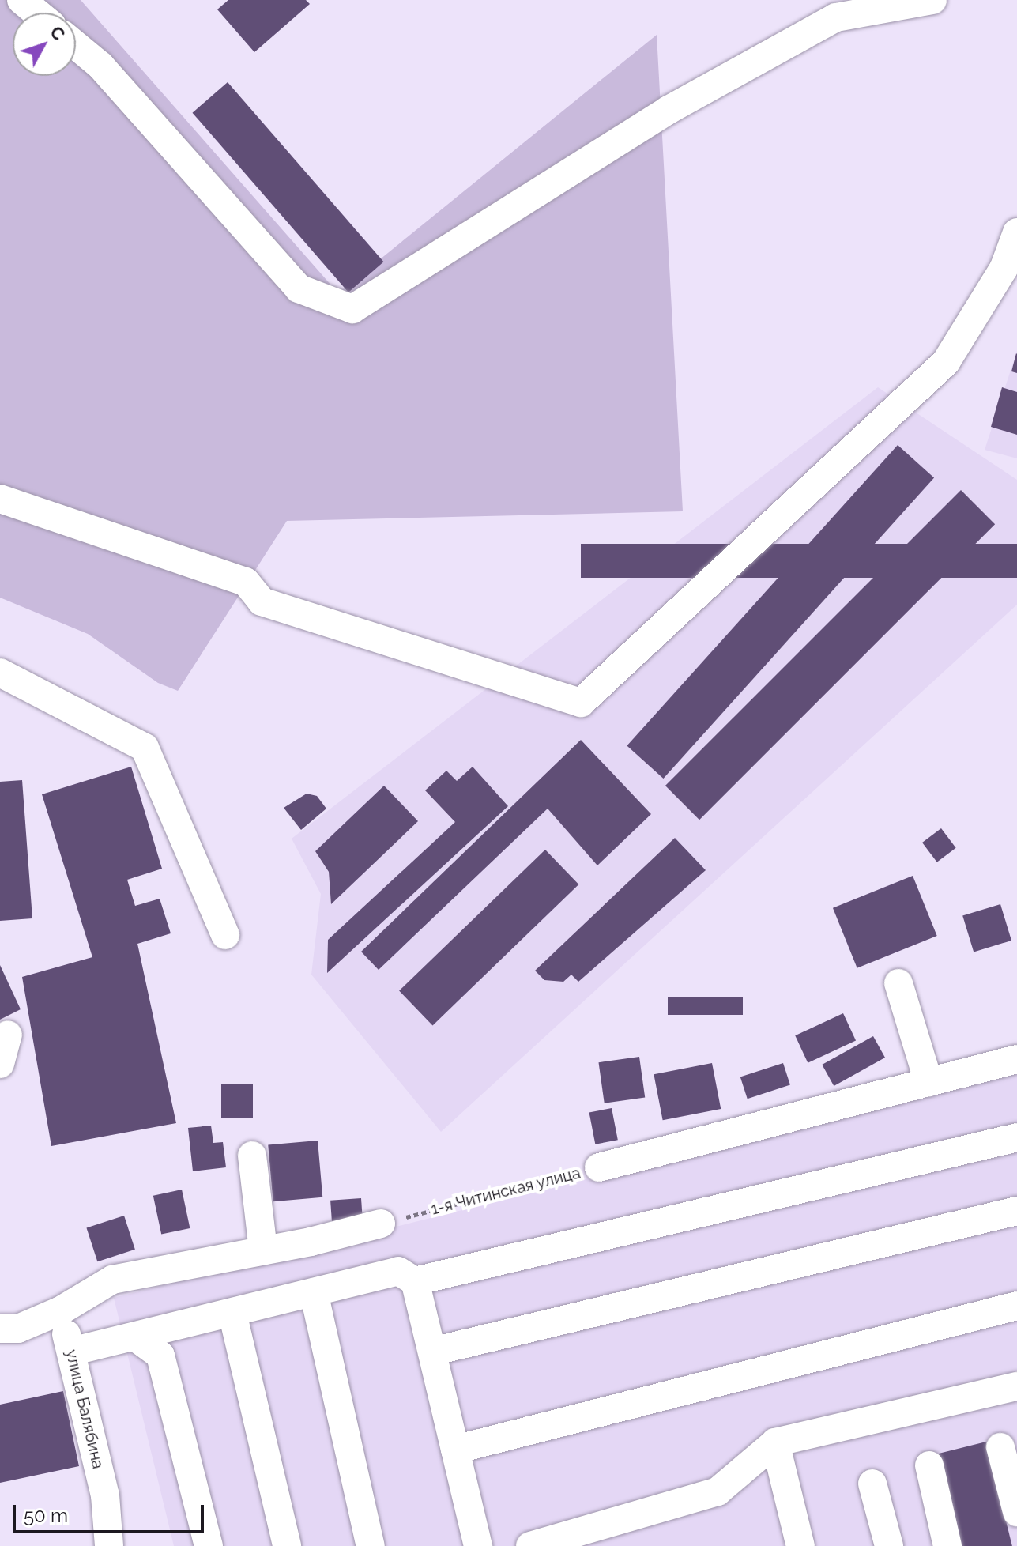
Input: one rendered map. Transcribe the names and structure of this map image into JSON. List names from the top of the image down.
{
  "streets": {
    "street": ["1-я Читинская улица", "улица Балябина"]
  },
  "scale_bar": "50 m",
  "north": "top right"
}
